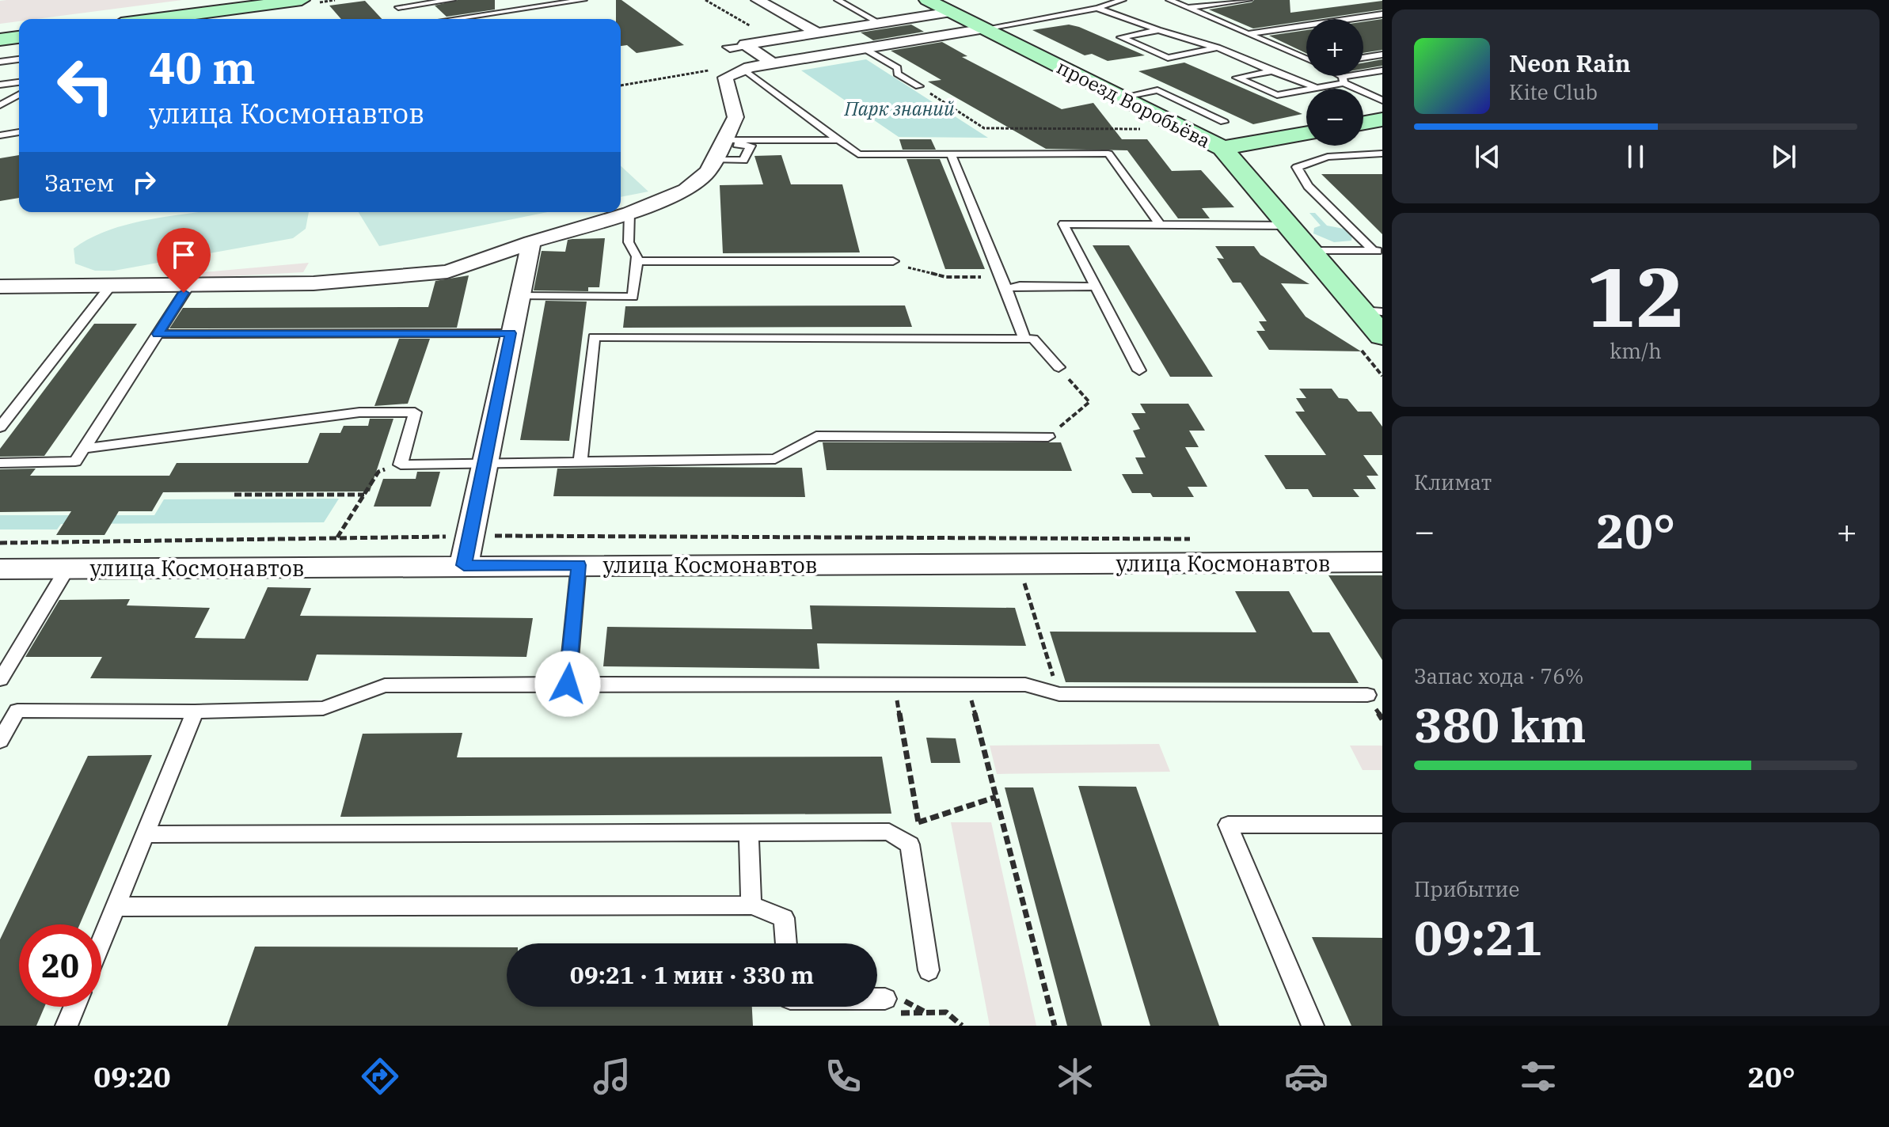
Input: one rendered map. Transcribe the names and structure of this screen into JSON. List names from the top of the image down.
{
  "streets": {
    "main road": ["проезд Воробьёва"],
    "street": ["улица Космонавтов"]
  },
  "parks": ["Парк знаний"],
  "page": {
    "map_buttons": ["+", "−"],
    "turn": ["40 m", "улица Космонавтов"],
    "song": ["Neon Rain", "Kite Club"],
    "then": "Затем",
    "tile": [
      ["12", "km/h"],
      "Климат",
      ["Запас хода · 76%", "380 km"],
      ["Прибытие", "09:21"]
    ],
    "heat": ["−", "20°", "+"],
    "limit": "20",
    "trip": "09:21 · 1 мин · 330 m",
    "tabs": ["09:20", "20°"]
  }
}
